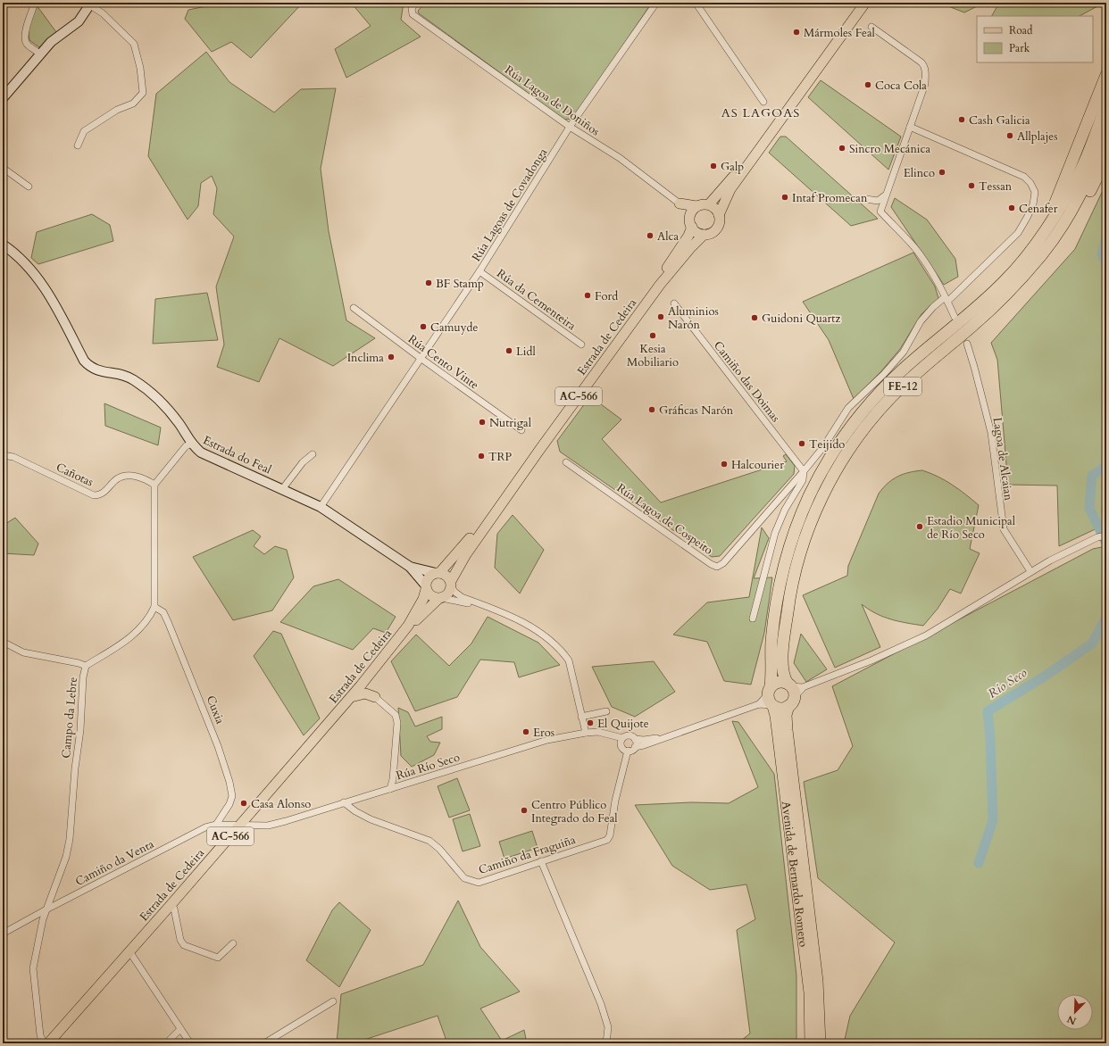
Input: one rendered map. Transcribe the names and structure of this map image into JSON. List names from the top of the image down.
{
  "streets": {
    "highway": ["FE-12", "Avenida de Bernardo Romero"],
    "main road": ["Estrada de Cedeira", "AC-566", "Estrada do Feal"],
    "street": [
      "Rúa Lagoa de Doniños",
      "Rúa Lagoas de Covadonga",
      "Rúa da Cementeira",
      "Rúa Cento Vinte",
      "Camiño das Doimas",
      "Lagoa de Alcaian",
      "Cañotas",
      "Rúa Lagoa de Cospeito",
      "Cuxia",
      "Campo da Lebre",
      "Rúa Río Seco",
      "Camiño da Fraguiña",
      "Camiño da Venta"
    ]
  },
  "crossings": [
    ["Rúa Lagoa de Doniños", "Rúa Lagoas de Covadonga"],
    ["Rúa Lagoas de Covadonga", "Rúa da Cementeira"],
    ["Rúa Lagoas de Covadonga", "Rúa Cento Vinte"],
    ["Rúa Lagoas de Covadonga", "Estrada do Feal"],
    ["Estrada de Cedeira", "AC-566"],
    ["Estrada de Cedeira", "Estrada do Feal"],
    ["Estrada de Cedeira", "Rúa Río Seco"],
    ["Estrada de Cedeira", "Camiño da Venta"],
    ["Camiño das Doimas", "Rúa Lagoa de Cospeito"],
    ["FE-12", "Avenida de Bernardo Romero"],
    ["Cañotas", "Campo da Lebre"],
    ["Cuxia", "Campo da Lebre"],
    ["Cuxia", "Camiño da Venta"],
    ["Campo da Lebre", "Camiño da Venta"],
    ["Rúa Río Seco", "Camiño da Fraguiña"],
    ["Rúa Río Seco", "Camiño da Venta"]
  ],
  "districts": ["AS LAGOAS"],
  "water": ["Río Seco"],
  "places": [
    "Mármoles Feal",
    "Coca Cola",
    "Cash Galicia",
    "Allplajes",
    "Sincro Mecánica",
    "Galp",
    "Elinco",
    "Tessan",
    "Intaf Promecan",
    "Cenafer",
    "Alca",
    "BF Stamp",
    "Ford",
    "Aluminios Narón",
    "Guidoni Quartz",
    "Camuyde",
    "Kesia Mobiliario",
    "Lidl",
    "Inclima",
    "Gráficas Narón",
    "Nutrigal",
    "Teijido",
    "TRP",
    "Halcourier",
    "Estadio Municipal de Río Seco",
    "El Quijote",
    "Eros",
    "Casa Alonso",
    "Centro Público Integrado do Feal"
  ],
  "legend": ["Road", "Park"],
  "north": "bottom left"
}
